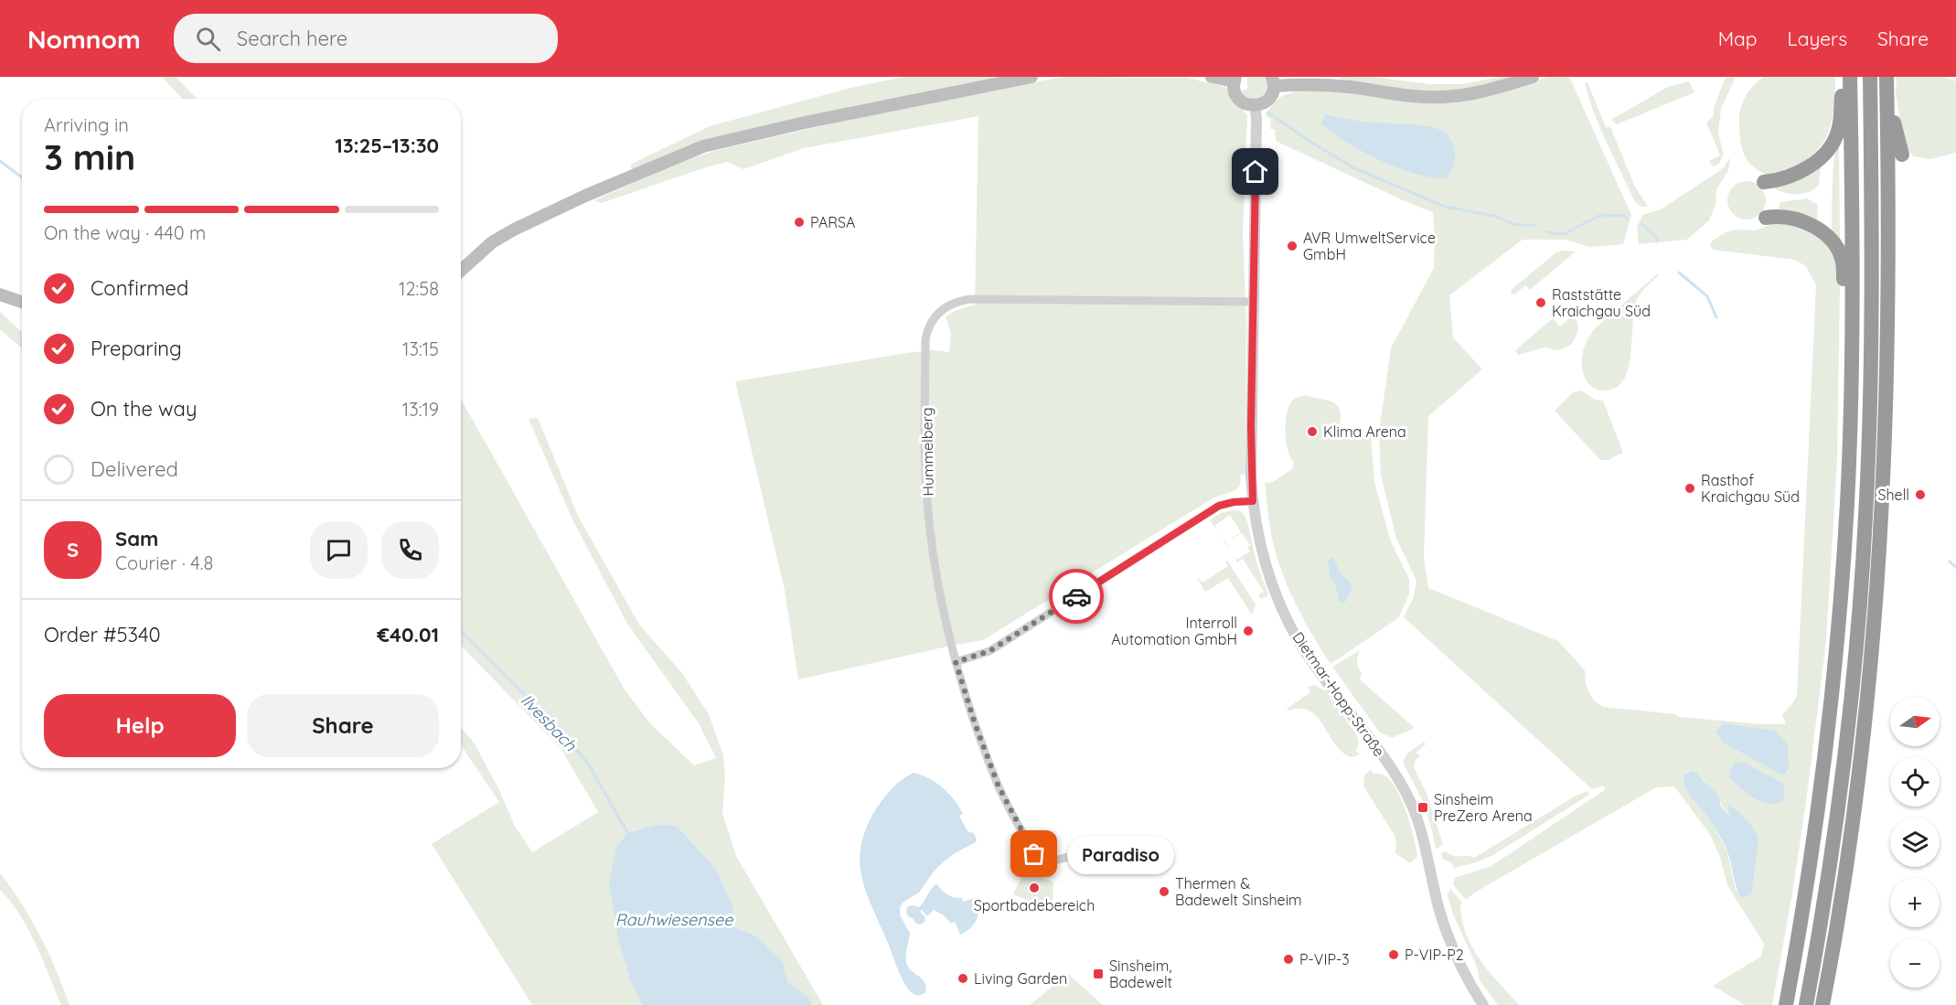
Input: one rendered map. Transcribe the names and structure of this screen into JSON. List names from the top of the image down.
{
  "streets": {
    "street": ["Hummelberg", "Dietmar-Hopp-Straße"]
  },
  "crossings": [
    ["Hummelberg", "Dietmar-Hopp-Straße"]
  ],
  "water": ["Ilvesbach", "Rauhwiesensee"],
  "places": {
    "other": [
      "PARSA",
      "AVR UmweltService GmbH",
      "Raststätte Kraichgau Süd",
      "Klima Arena",
      "Rasthof Kraichgau Süd",
      "Shell",
      "Interroll Automation GmbH",
      "Paradiso",
      "Sportbadebereich",
      "Thermen & Badewelt Sinsheim",
      "P-VIP-P2",
      "P-VIP-3",
      "Living Garden"
    ],
    "transit": ["Sinsheim PreZero Arena", "Sinsheim, Badewelt"]
  },
  "north": "right",
  "page": {
    "header": "Nomnom",
    "search": "Search here",
    "nav": ["Map", "Layers", "Share"],
    "heading": ["3 min", "Arriving in", "13:25–13:30"],
    "panel": [
      "Sam",
      "Courier · 4.8",
      "Order #5340",
      "€40.01"
    ],
    "bar": "On the way · 440 m",
    "list": [
      ["Confirmed", "12:58"],
      ["Preparing", "13:15"],
      ["On the way", "13:19"],
      "Delivered"
    ],
    "round": "S",
    "buttons": ["Help", "Share"],
    "map_buttons": ["+", "−"],
    "bubble": "Paradiso"
  }
}
